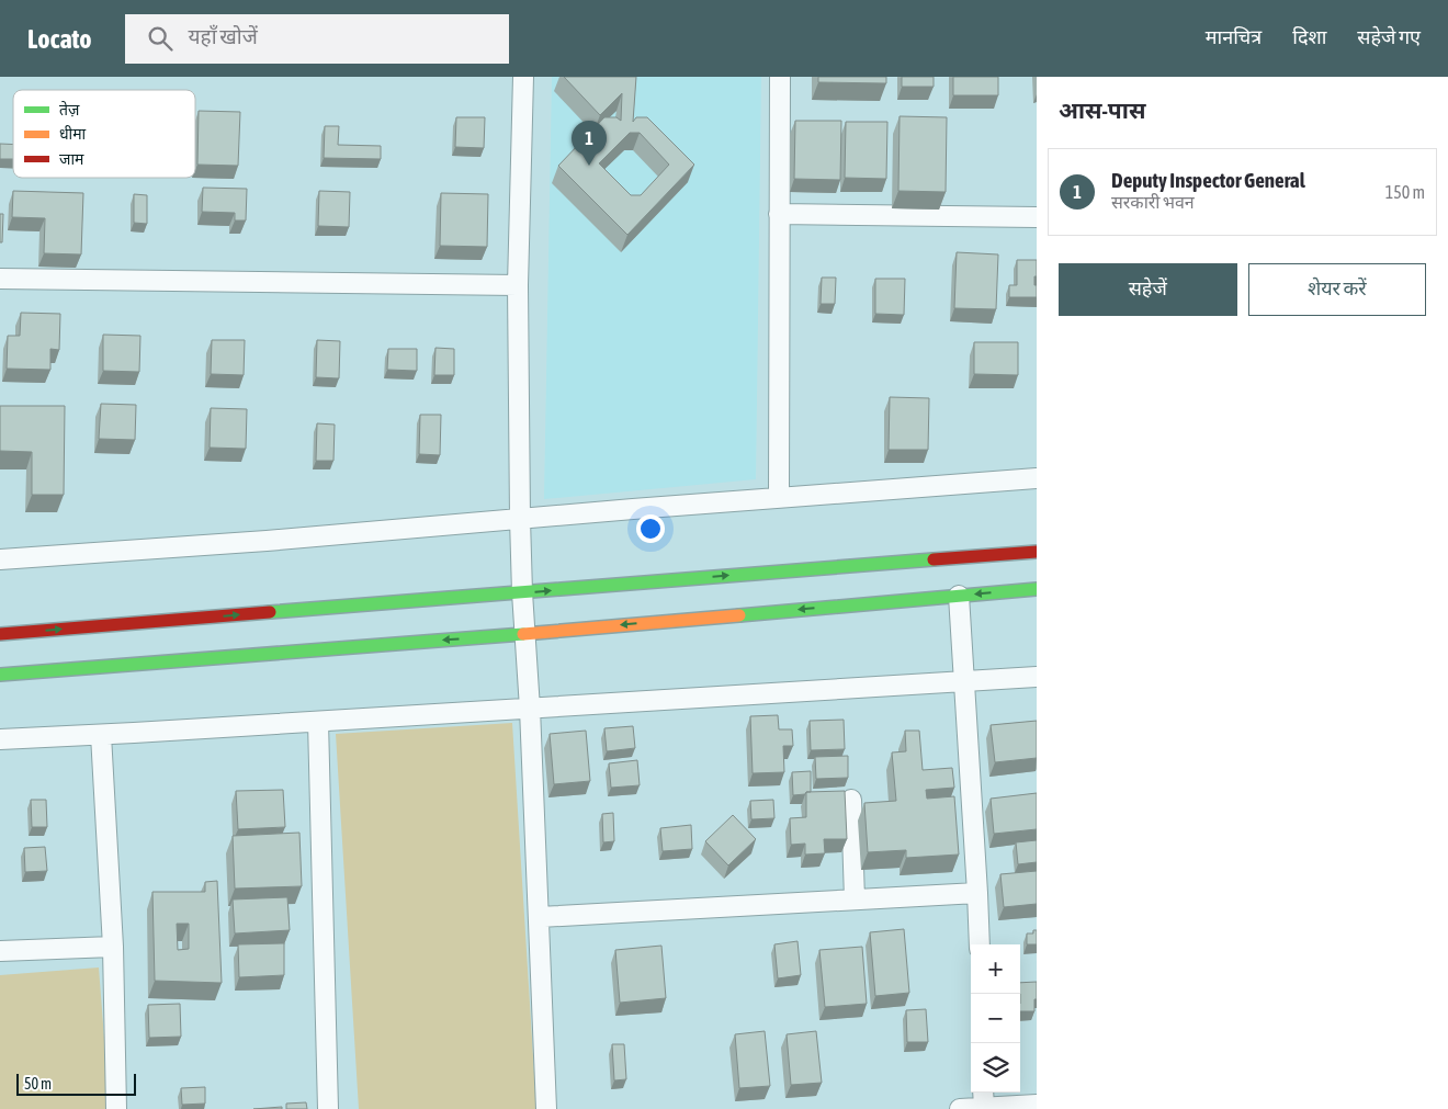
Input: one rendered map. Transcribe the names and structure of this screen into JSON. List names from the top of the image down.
{
  "legend": ["तेज़", "धीमा", "जाम"],
  "scale_bar": "50 m",
  "page": {
    "header": "Locato",
    "search": "यहाँ खोजें",
    "nav": ["मानचित्र", "दिशा", "सहेजे गए"],
    "heading": "आस-पास",
    "pins": "1",
    "list": [
      {
        "mark": "1",
        "name": "Deputy Inspector General",
        "note": "सरकारी भवन",
        "value": "150 m"
      }
    ],
    "buttons": ["सहेजें", "शेयर करें"],
    "map_buttons": ["+", "−"],
    "scale": "50 m"
  }
}
